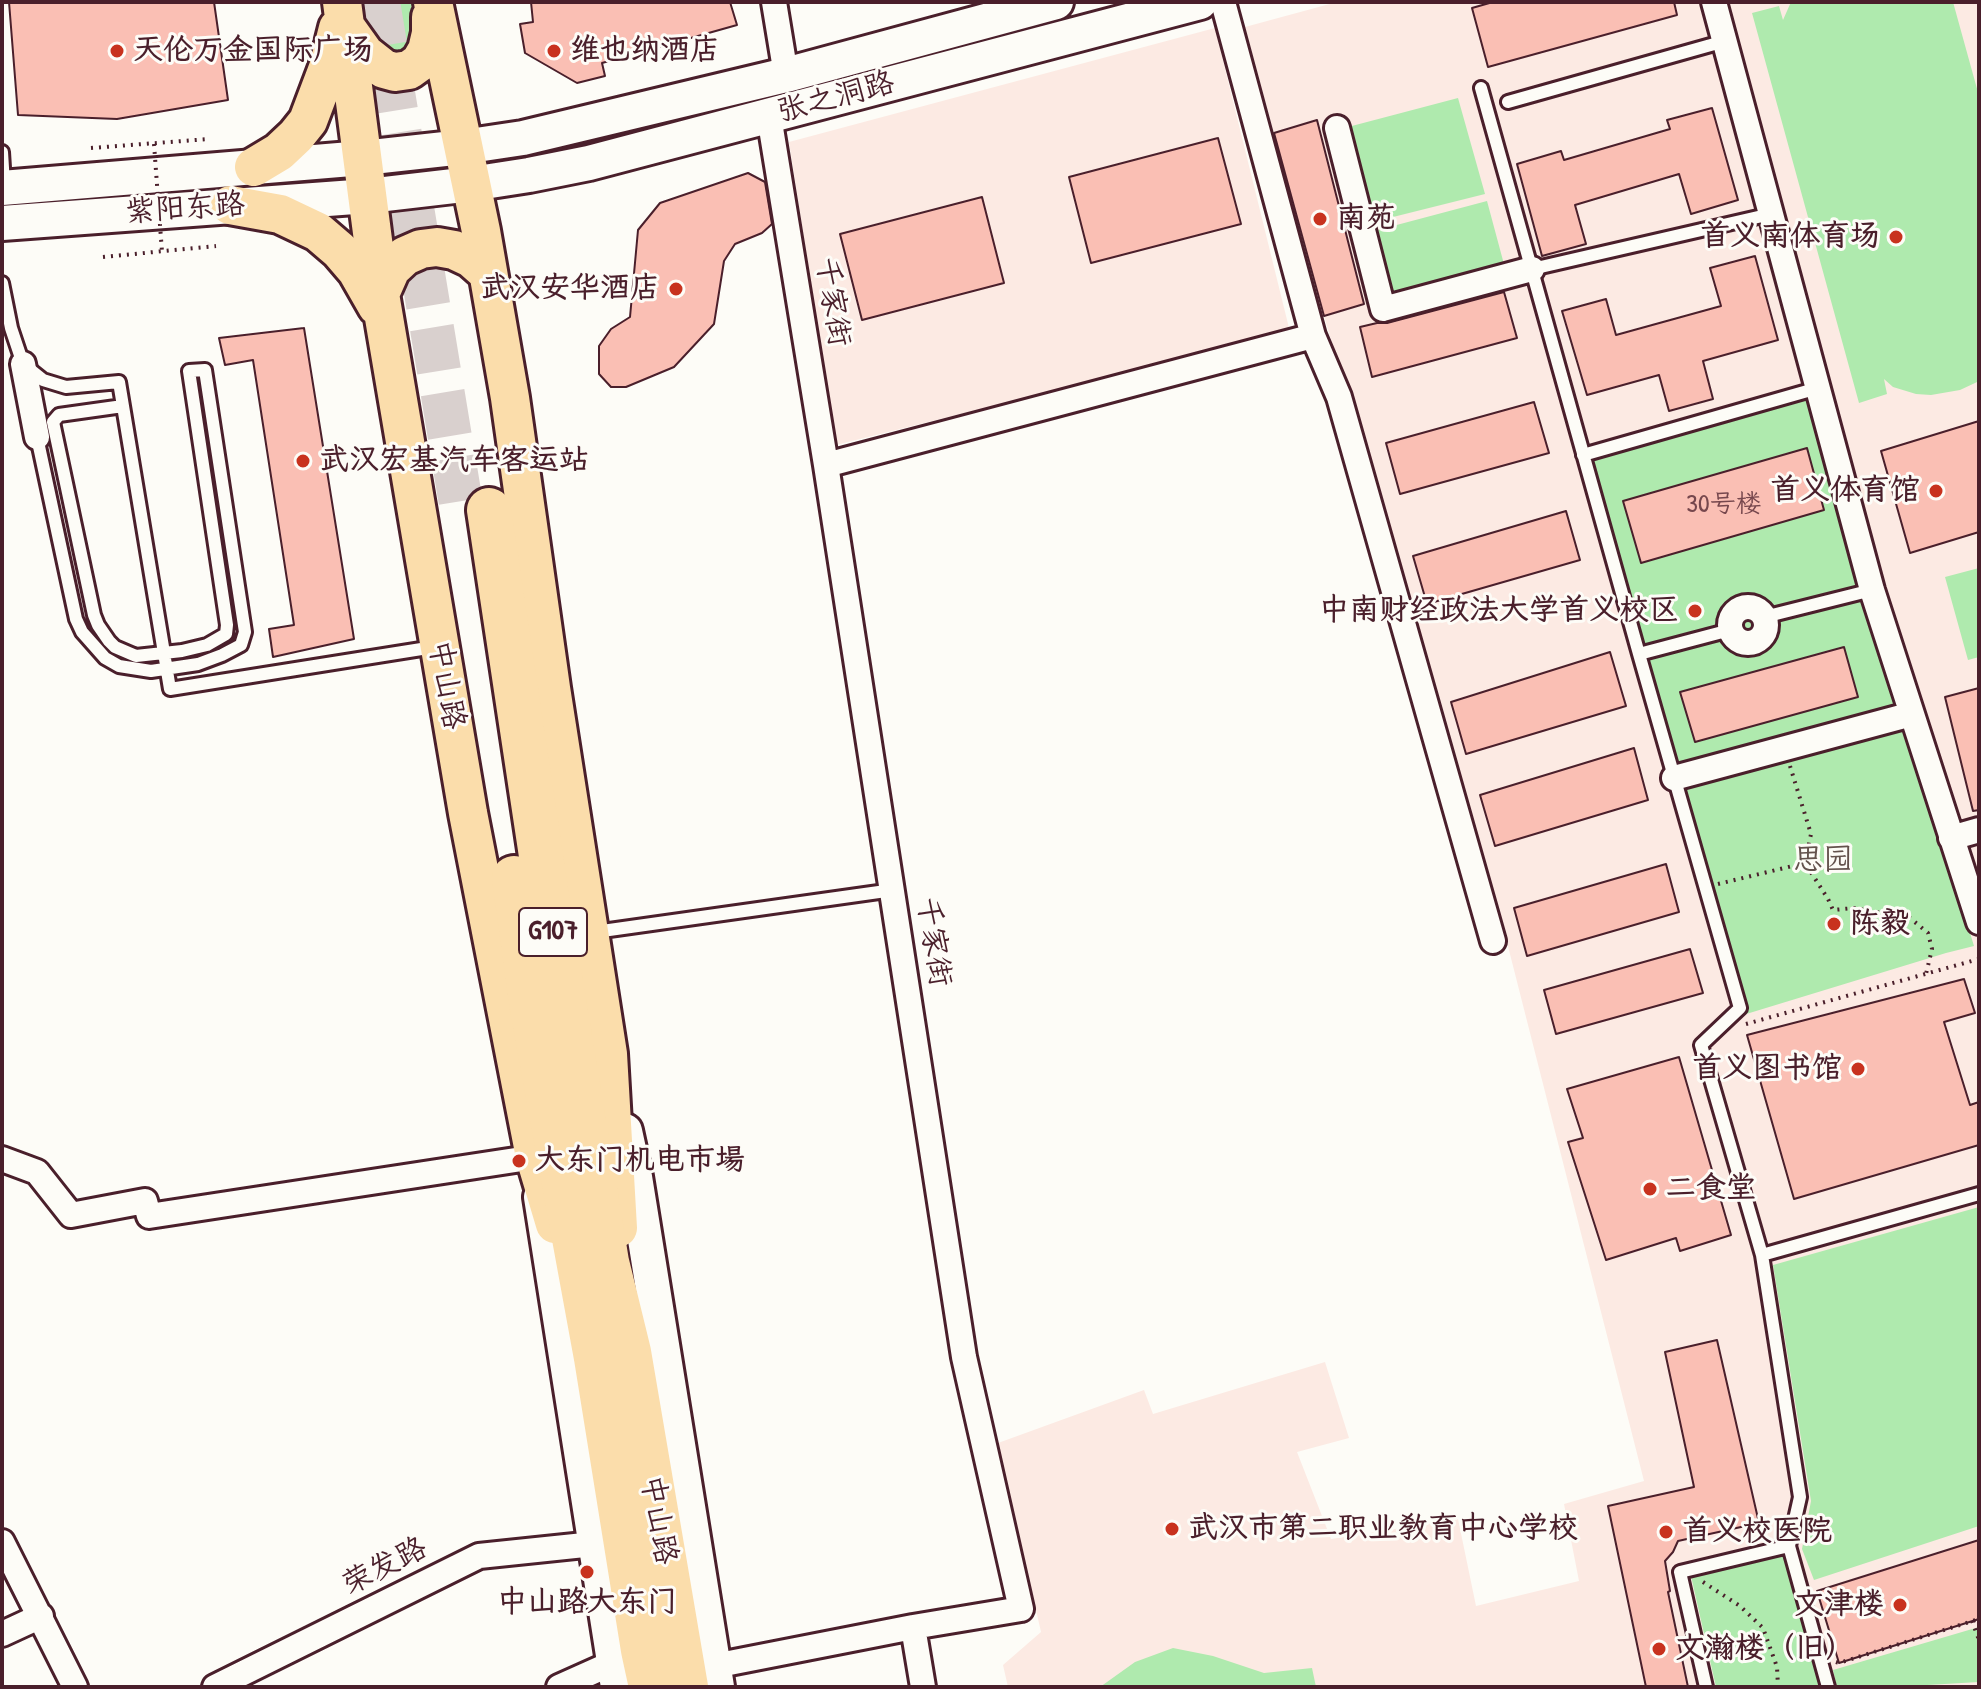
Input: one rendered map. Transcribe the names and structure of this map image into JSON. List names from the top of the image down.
{
  "streets": {
    "highway": ["中山路", "G107"],
    "main road": ["张之洞路", "紫阳东路"],
    "street": ["千家街", "荣发路"]
  },
  "crossings": [
    ["张之洞路", "紫阳东路"],
    ["张之洞路", "千家街"],
    ["张之洞路", "中山路"],
    ["紫阳东路", "中山路"]
  ],
  "parks": ["思园"],
  "places": [
    "天伦万金国际广场",
    "维也纳酒店",
    "南苑",
    "首义南体育场",
    "武汉安华酒店",
    "武汉宏基汽车客运站",
    "首义体育馆",
    "中南财经政法大学首义校区",
    "陈毅",
    "首义图书馆",
    "大东门机电市場",
    "二食堂",
    "武汉市第二职业教育中心学校",
    "首义校医院",
    "中山路大东门",
    "文津楼",
    "文瀚楼（旧）"
  ],
  "house_numbers": ["30号楼"]
}
